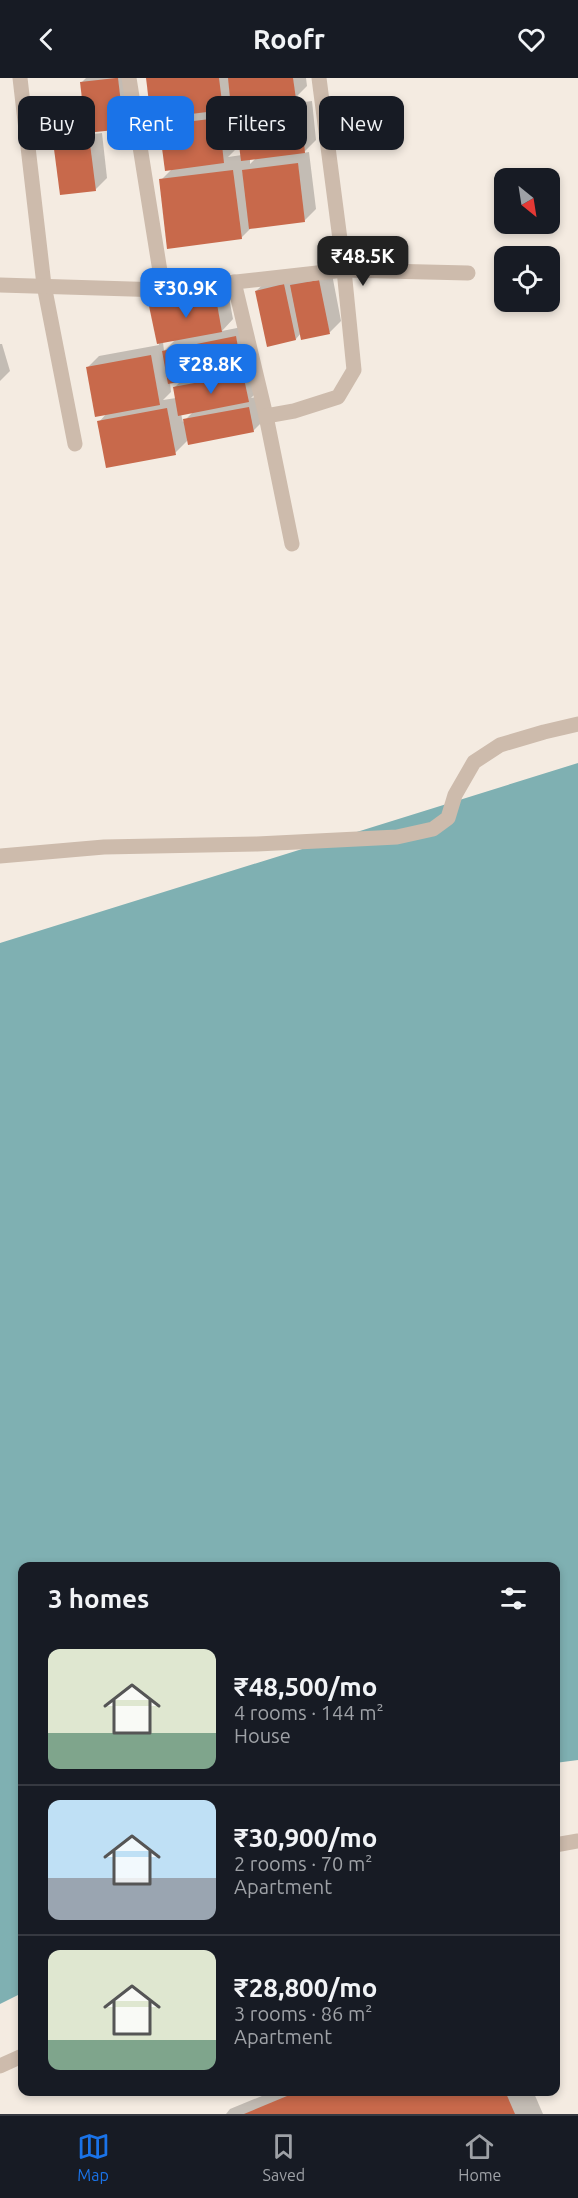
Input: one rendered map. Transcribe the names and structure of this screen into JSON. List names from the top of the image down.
{
  "north": "bottom right",
  "page": {
    "header": "Roofr",
    "chip": [
      "Buy",
      "Rent",
      "Filters",
      "New"
    ],
    "price": ["₹48.5K", "₹30.9K", "₹28.8K"],
    "heading": "3 homes",
    "list": [
      {
        "name": "₹48,500/mo",
        "note": "4 rooms · 144 m² · House"
      },
      {
        "name": "₹30,900/mo",
        "note": "2 rooms · 70 m² · Apartment"
      },
      {
        "name": "₹28,800/mo",
        "note": "3 rooms · 86 m² · Apartment"
      }
    ],
    "tabs": ["Map", "Saved", "Home"]
  }
}
